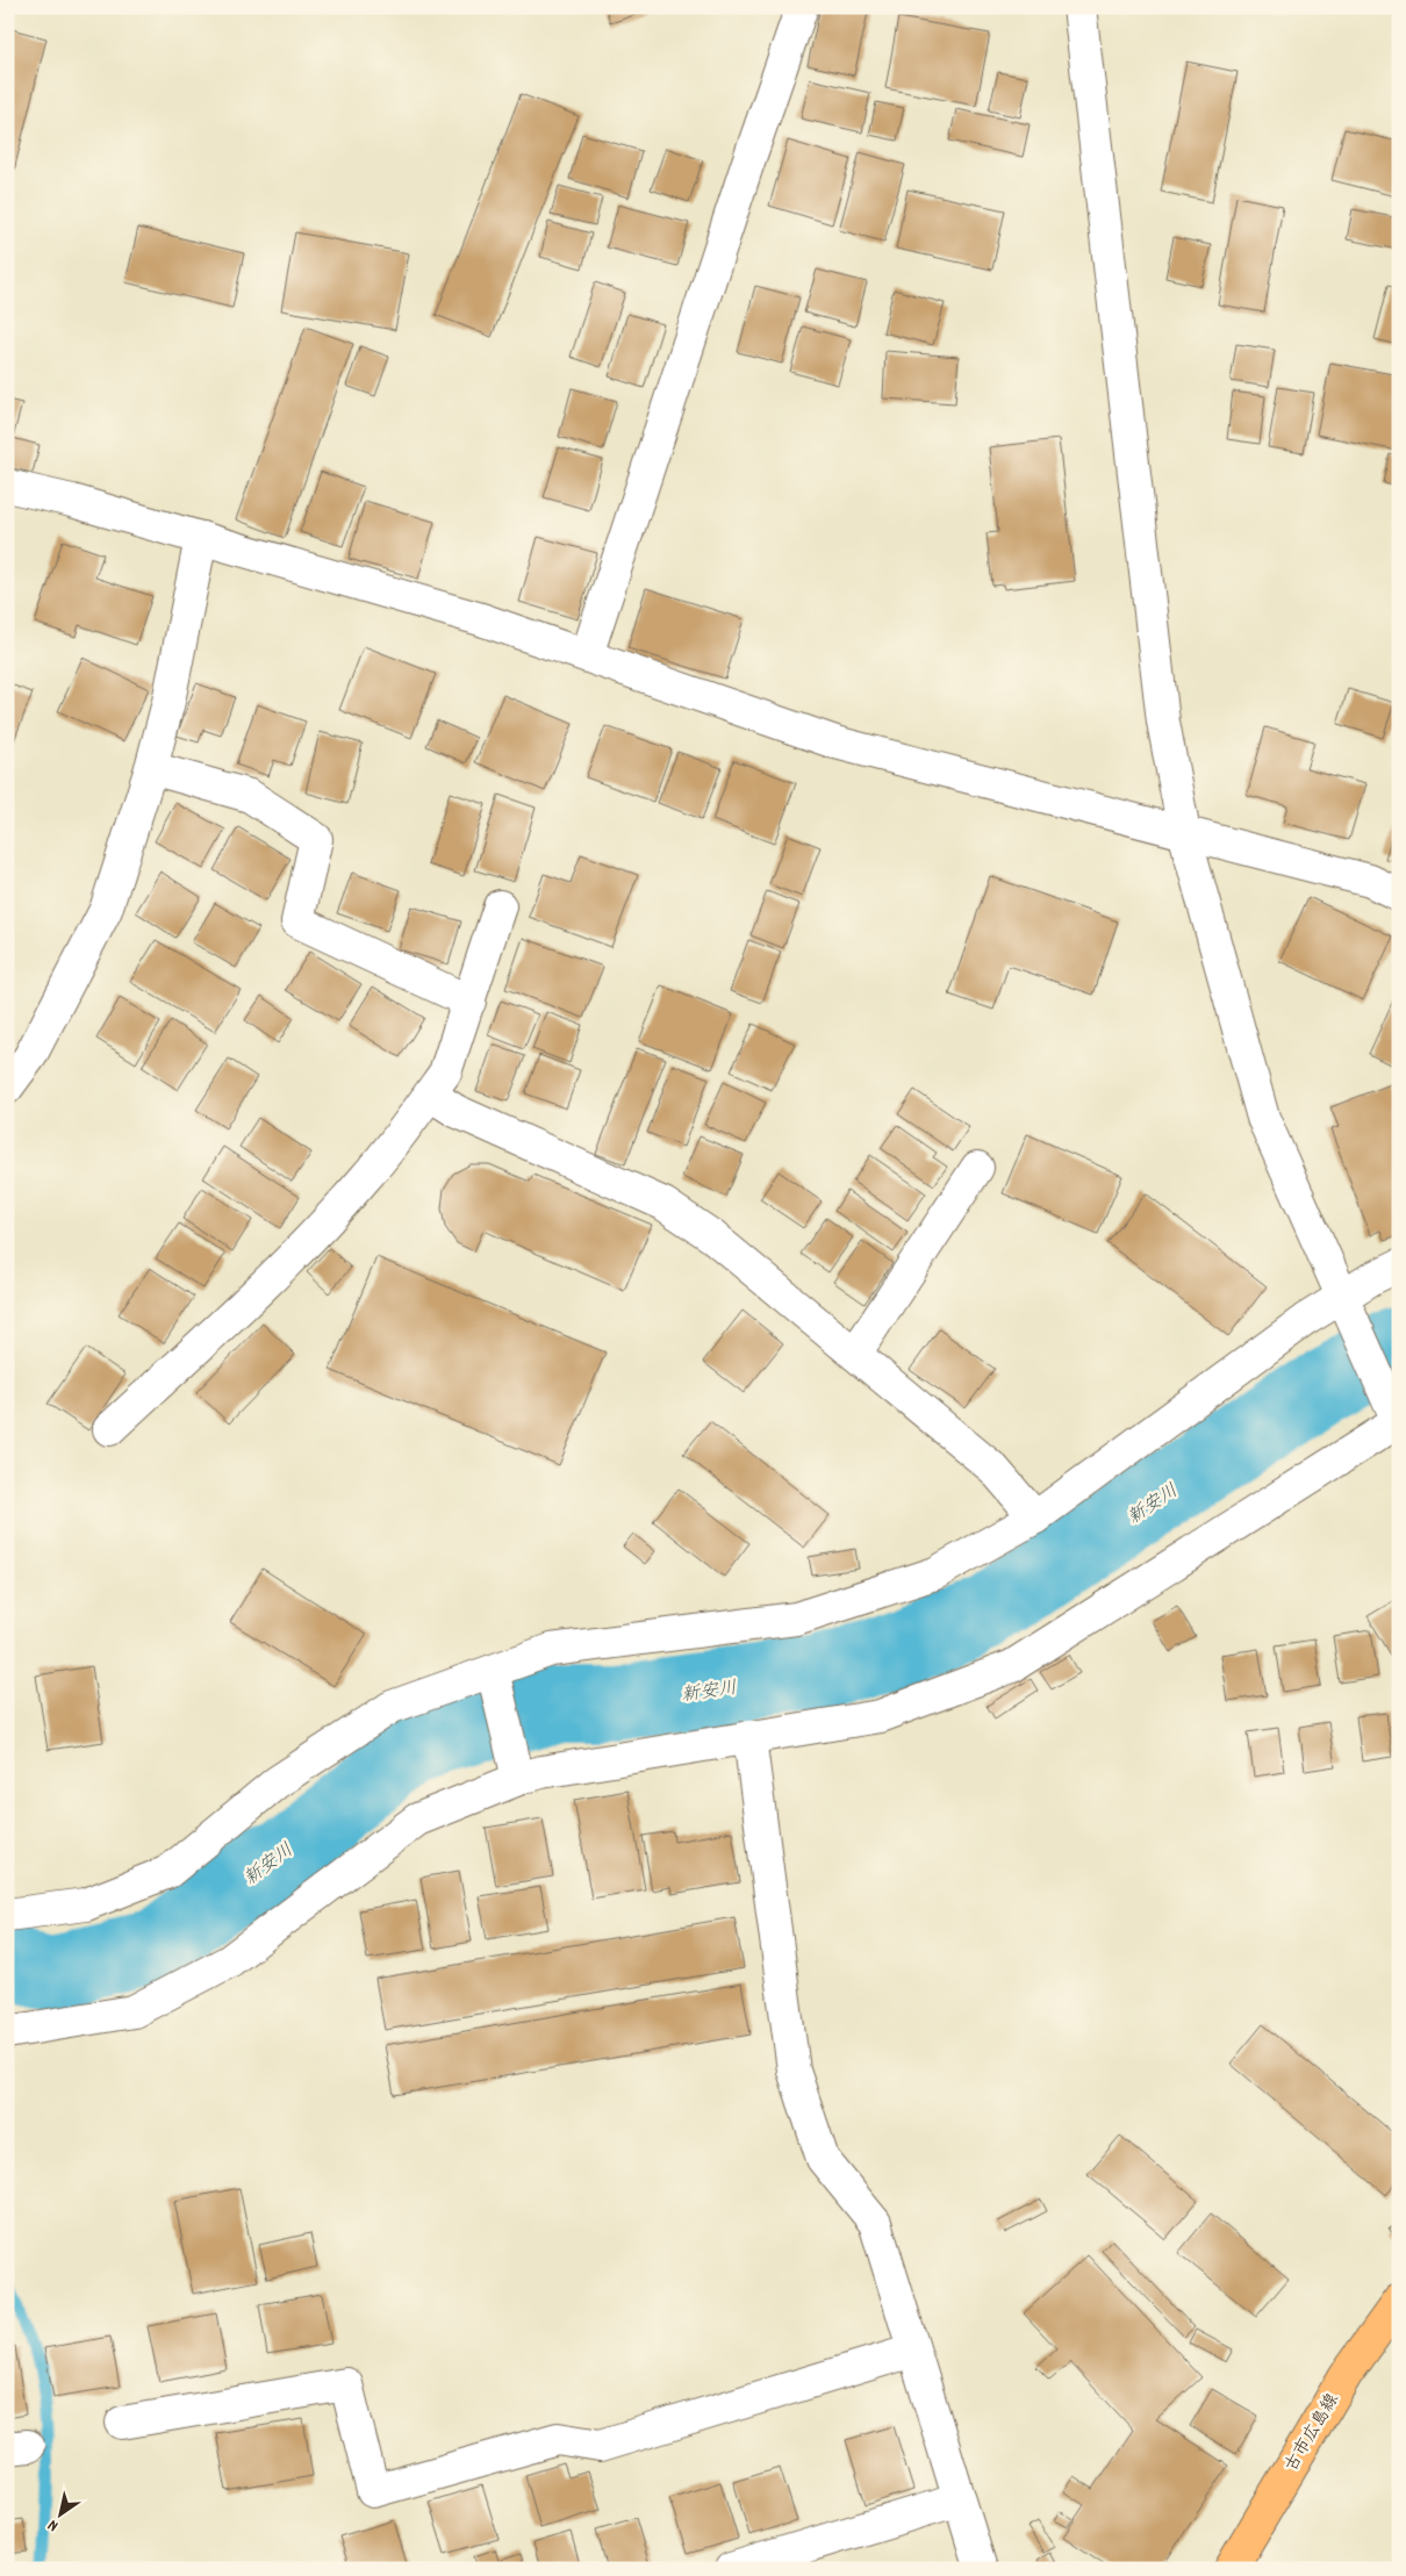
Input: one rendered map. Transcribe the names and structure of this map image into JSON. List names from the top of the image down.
{
  "streets": {
    "main road": ["古市広島線"]
  },
  "water": ["新安川"],
  "north": "bottom left"
}
